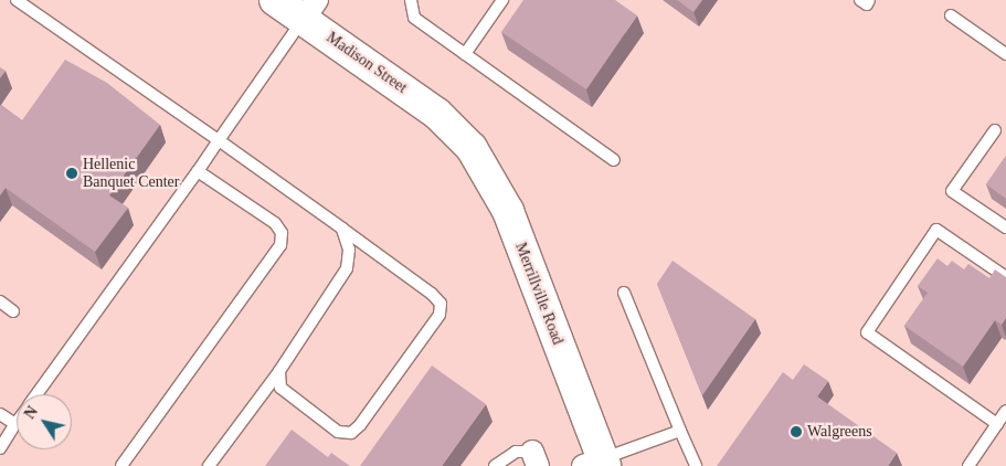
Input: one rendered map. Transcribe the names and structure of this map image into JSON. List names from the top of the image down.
{
  "streets": {
    "street": ["Madison Street", "Merrillville Road"]
  },
  "crossings": [
    ["Madison Street", "Merrillville Road"]
  ],
  "places": ["Hellenic Banquet Center", "Walgreens"],
  "north": "top left"
}
